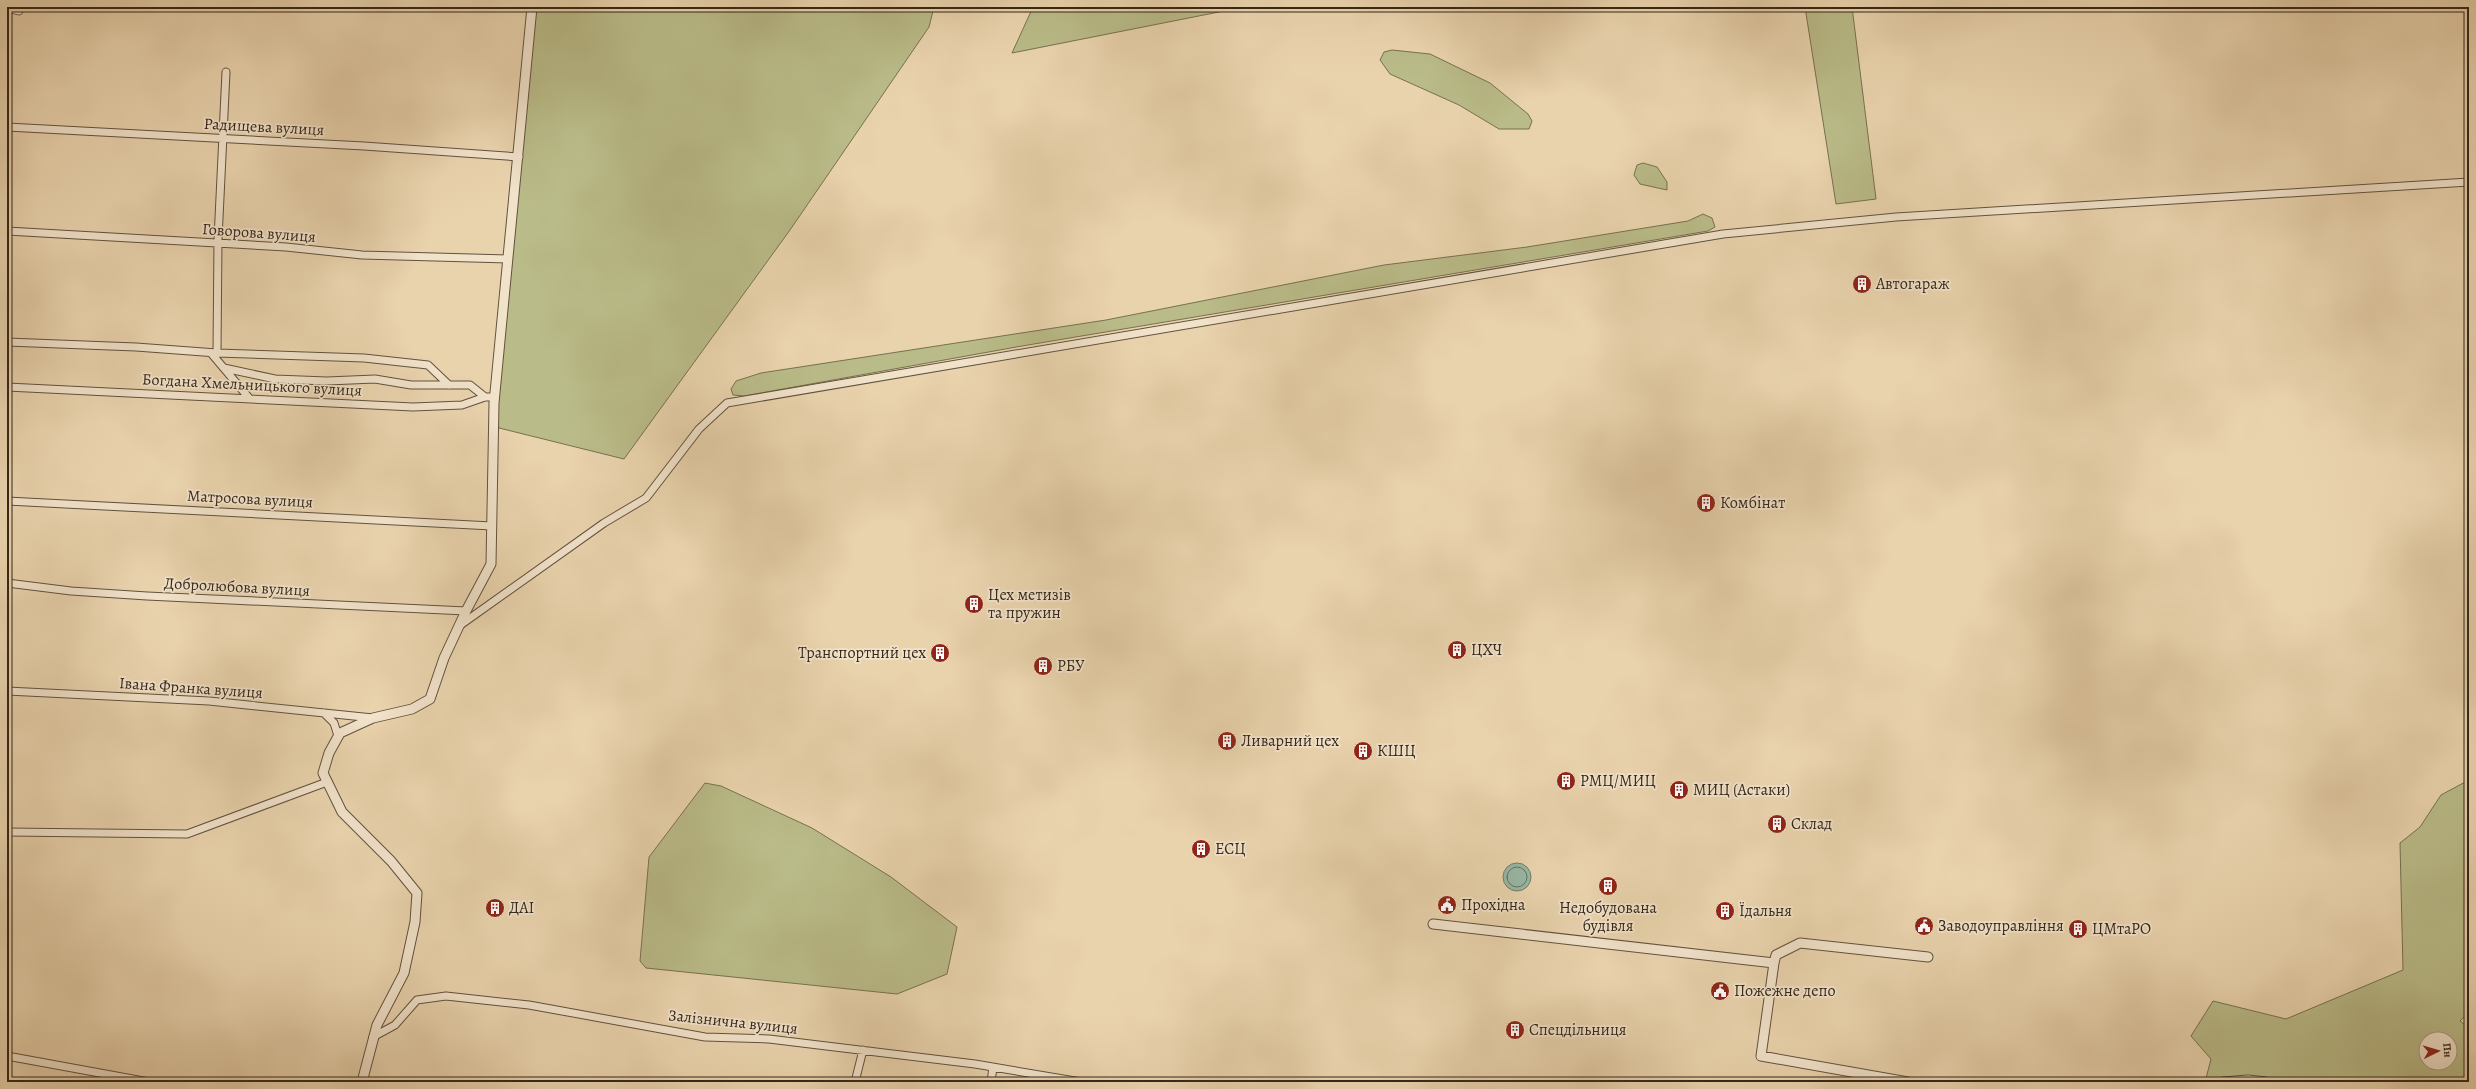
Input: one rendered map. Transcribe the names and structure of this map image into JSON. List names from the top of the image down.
{
  "streets": {
    "street": [
      "Радищева вулиця",
      "Говорова вулиця",
      "Богдана Хмельницького вулиця",
      "Матросова вулиця",
      "Добролюбова вулиця",
      "Івана Франка вулиця",
      "Залізнична вулиця"
    ]
  },
  "places": {
    "building": [
      "Автогараж",
      "Комбінат",
      "Цех метизів та пружин",
      "ЦХЧ",
      "Транспортний цех",
      "РБУ",
      "Ливарний цех",
      "КШЦ",
      "РМЦ/МИЦ",
      "МИЦ (Астаки)",
      "Склад",
      "ЕСЦ",
      "Недобудована будівля",
      "ДАІ",
      "Їдальня",
      "ЦМтаРО",
      "Спецдільниця"
    ],
    "public building": ["Прохідна", "Заводоуправління", "Пожежне депо"]
  },
  "north": "right"
}
